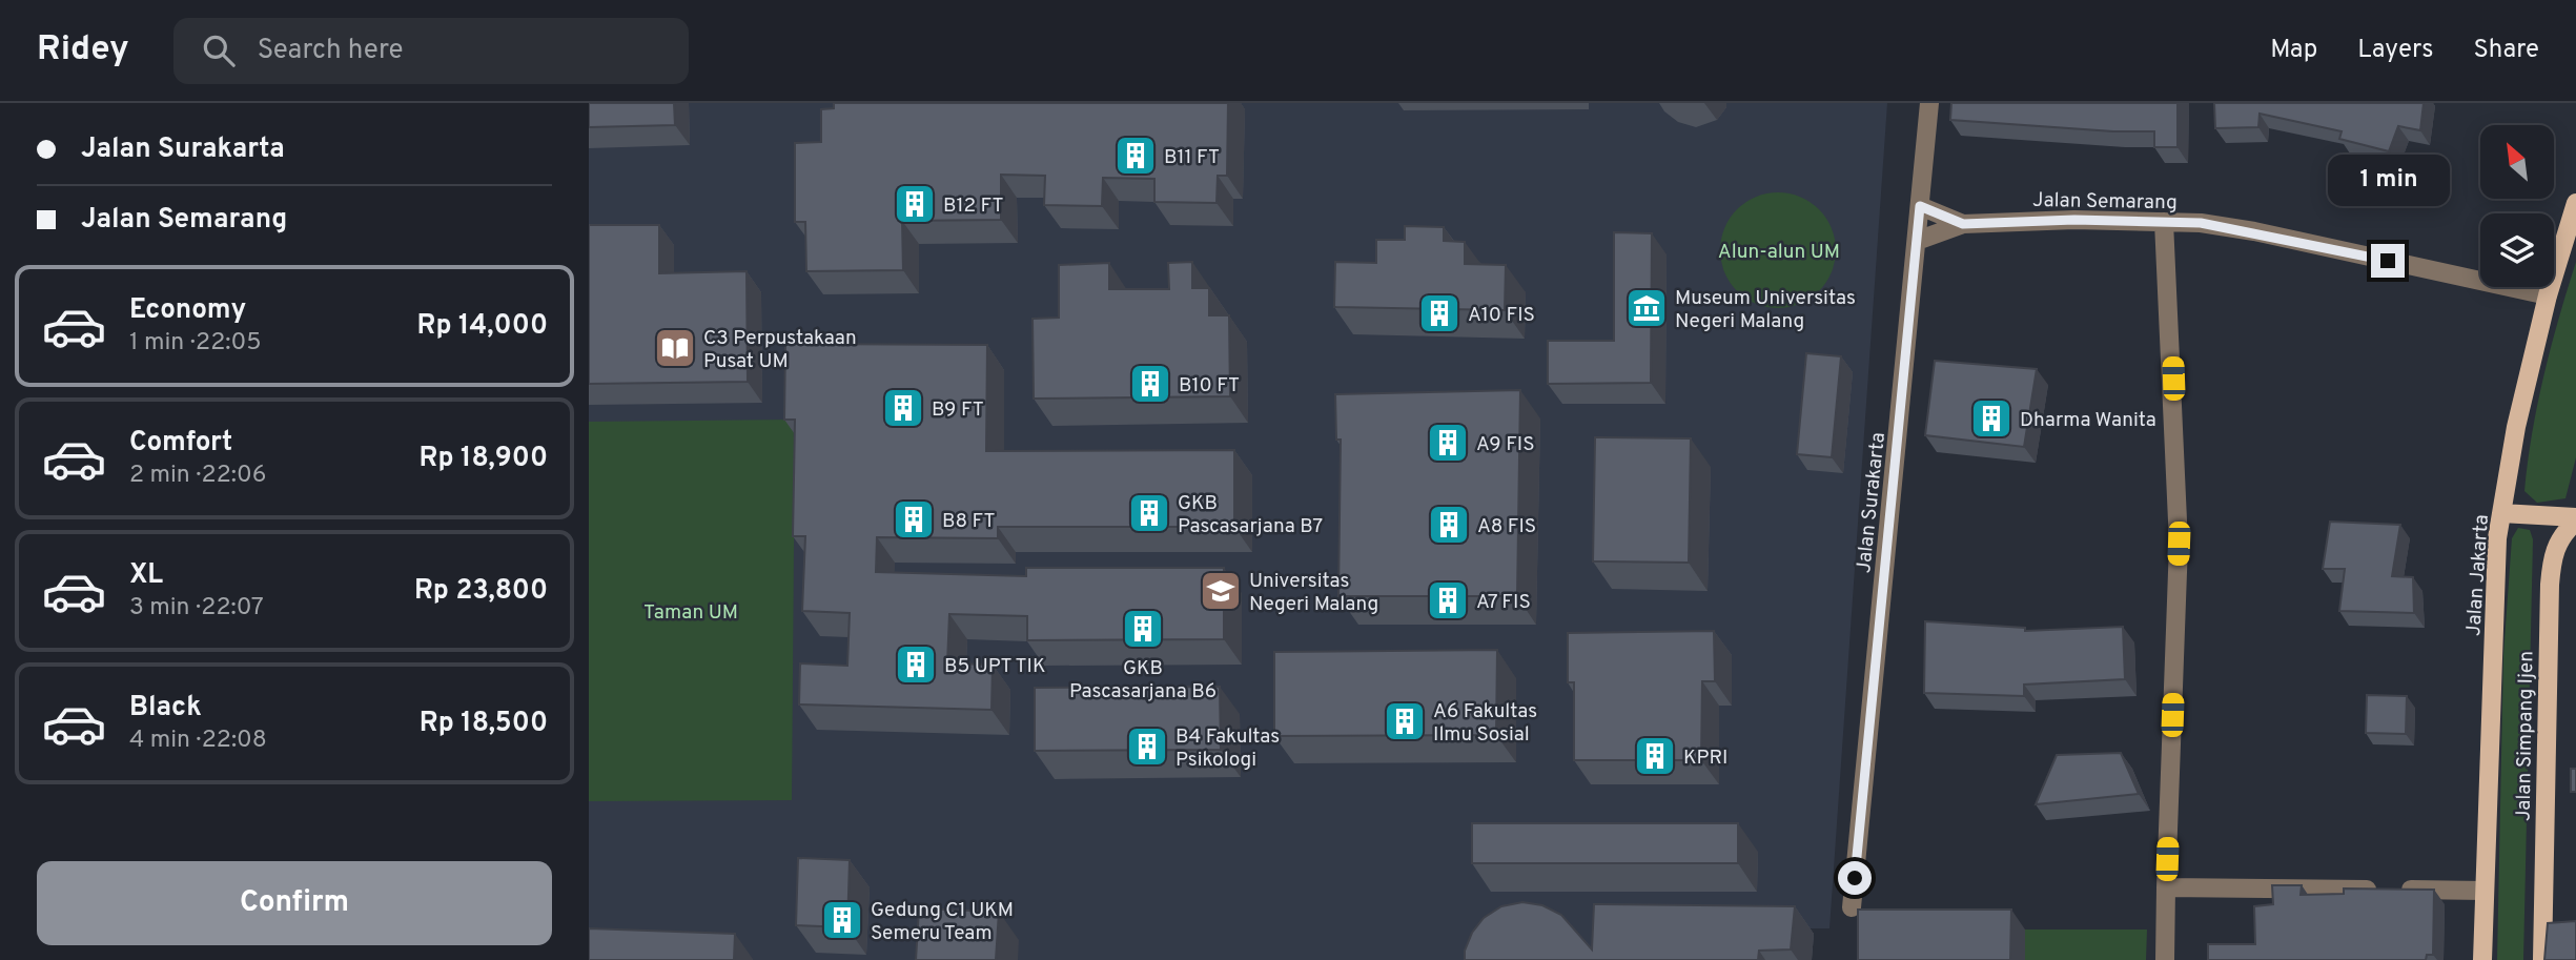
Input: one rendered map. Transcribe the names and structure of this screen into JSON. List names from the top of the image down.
{
  "streets": {
    "main road": ["Jalan Jakarta", "Jalan Simpang Ijen"],
    "street": ["Jalan Semarang", "Jalan Surakarta"]
  },
  "crossings": [
    ["Jalan Semarang", "Jalan Surakarta"],
    ["Jalan Semarang", "Jalan Jakarta"]
  ],
  "parks": ["Alun-alun UM", "Taman UM"],
  "places": {
    "building": [
      "B11 FT",
      "B12 FT",
      "A10 FIS",
      "B10 FT",
      "B9 FT",
      "Dharma Wanita",
      "A9 FIS",
      "GKB Pascasarjana B7",
      "B8 FT",
      "A8 FIS",
      "A7 FIS",
      "GKB Pascasarjana B6",
      "B5 UPT TIK",
      "A6 Fakultas Ilmu Sosial",
      "B4 Fakultas Psikologi",
      "KPRI",
      "Gedung C1 UKM Semeru Team"
    ],
    "museum": ["Museum Universitas Negeri Malang"],
    "library": ["C3 Perpustakaan Pusat UM"],
    "school or university": ["Universitas Negeri Malang"]
  },
  "north": "top left",
  "page": {
    "header": "Ridey",
    "search": "Search here",
    "nav": ["Map", "Layers", "Share"],
    "banner": ["Jalan Surakarta", "Jalan Semarang"],
    "bubble": "1 min",
    "list": [
      {
        "name": "Economy",
        "note": "1 min · 22:05",
        "value": "Rp 14,000"
      },
      {
        "name": "Comfort",
        "note": "2 min · 22:06",
        "value": "Rp 18,900"
      },
      {
        "name": "XL",
        "note": "3 min · 22:07",
        "value": "Rp 23,800"
      },
      {
        "name": "Black",
        "note": "4 min · 22:08",
        "value": "Rp 18,500"
      }
    ],
    "buttons": "Confirm"
  }
}
